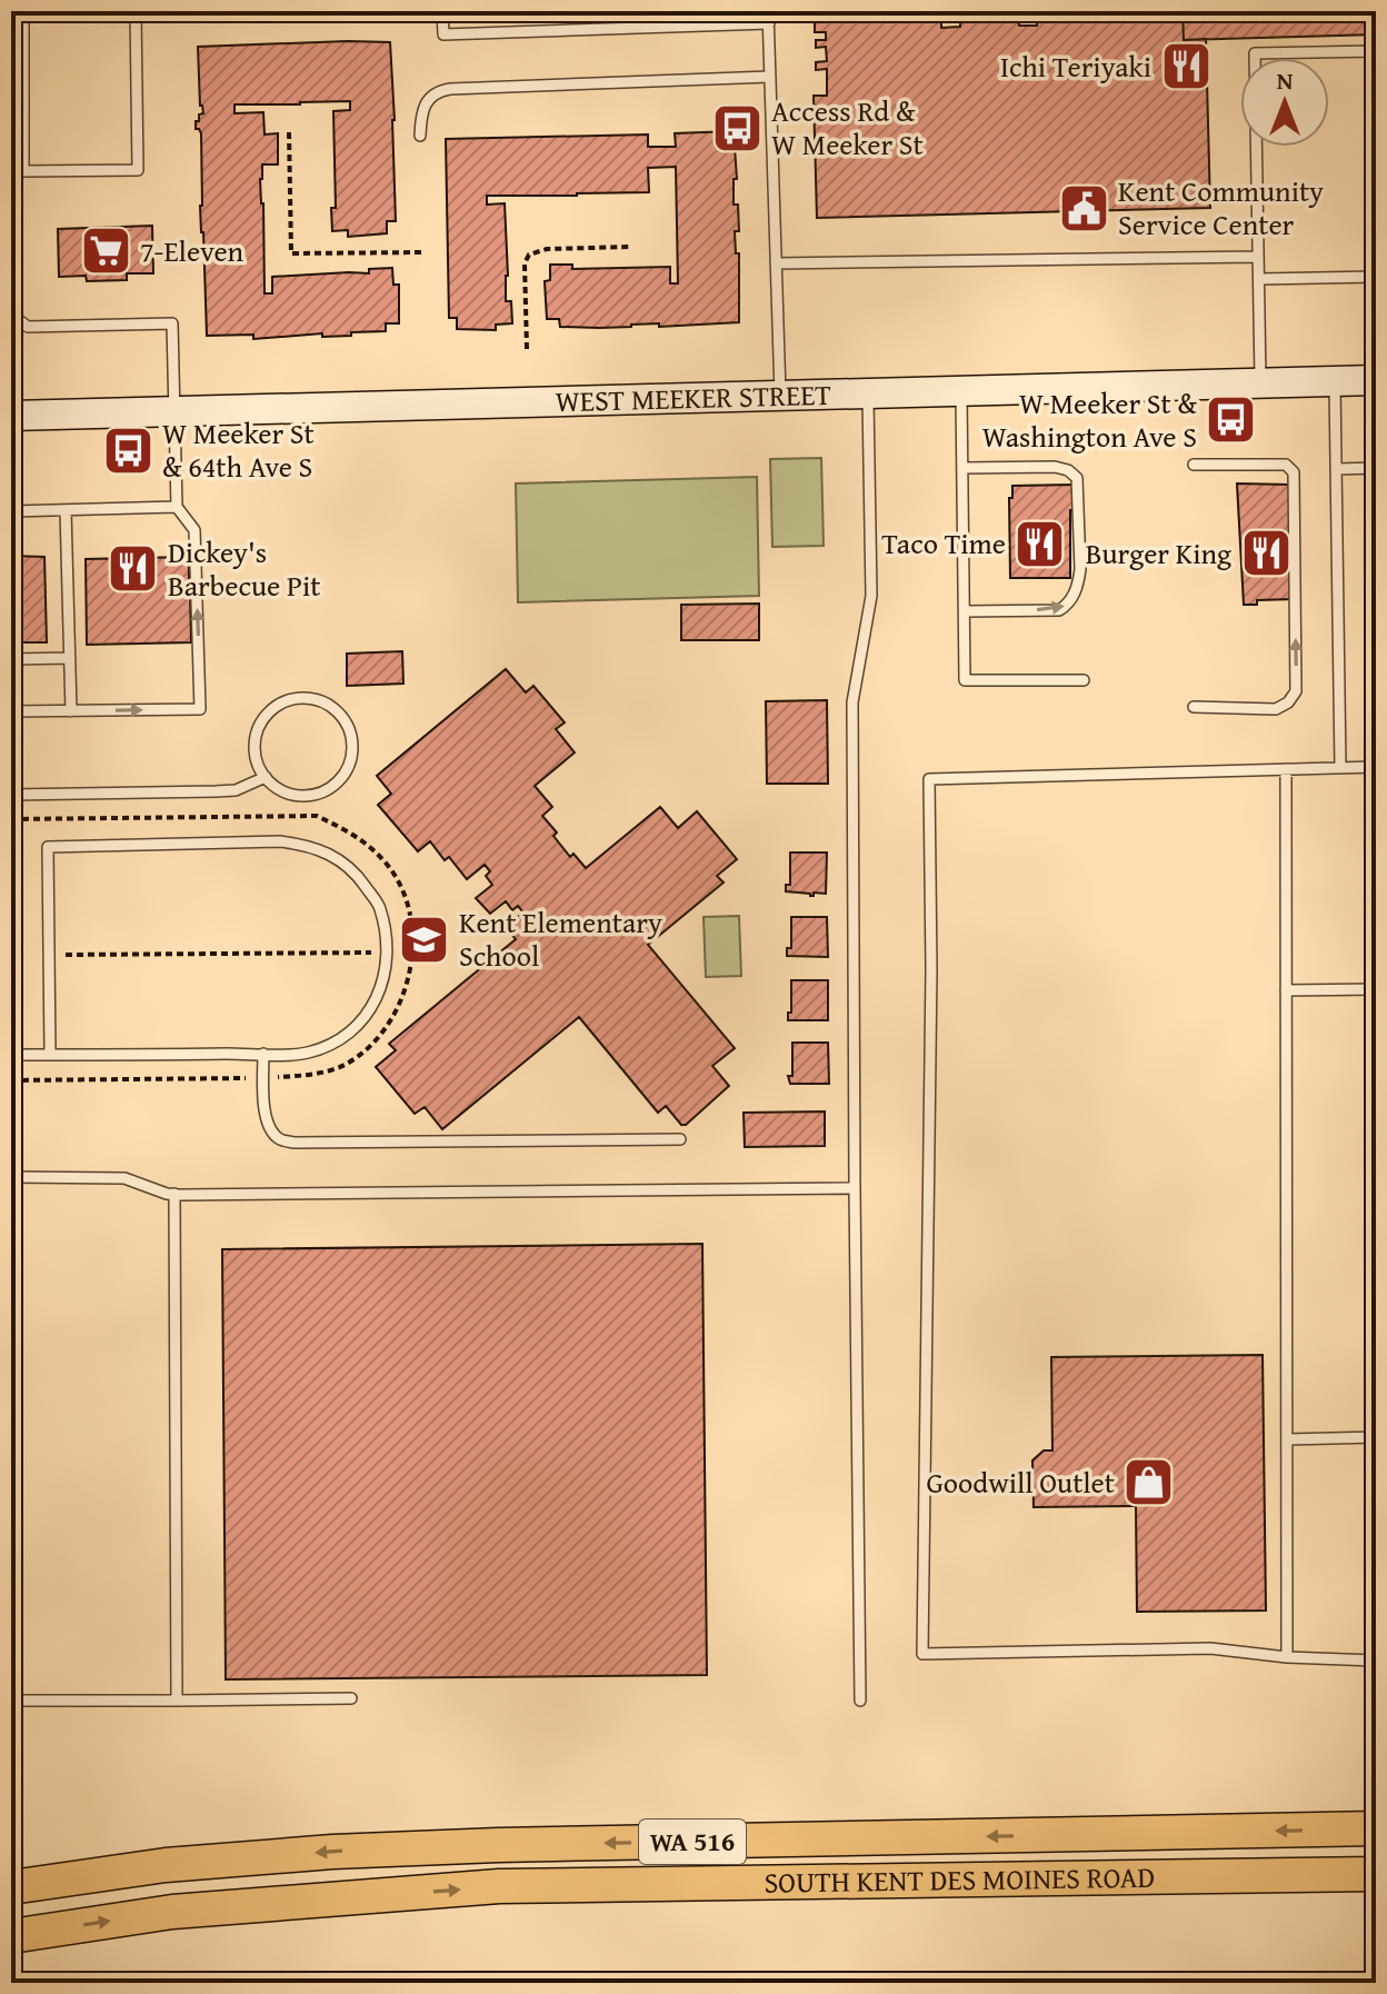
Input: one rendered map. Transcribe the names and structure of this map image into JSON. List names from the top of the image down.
{
  "streets": {
    "highway": ["WA 516", "SOUTH KENT DES MOINES ROAD"],
    "main road": ["WEST MEEKER STREET"]
  },
  "places": {
    "restaurant": [
      "Ichi Teriyaki",
      "Taco Time",
      "Burger King",
      "Dickey's Barbecue Pit"
    ],
    "bus stop": ["Access Rd & W Meeker St", "W Meeker St & Washington Ave S", "W Meeker St & 64th Ave S"],
    "public building": ["Kent Community Service Center"],
    "supermarket": ["7-Eleven"],
    "school or university": ["Kent Elementary School"],
    "shop": ["Goodwill Outlet"]
  },
  "north": "top"
}
